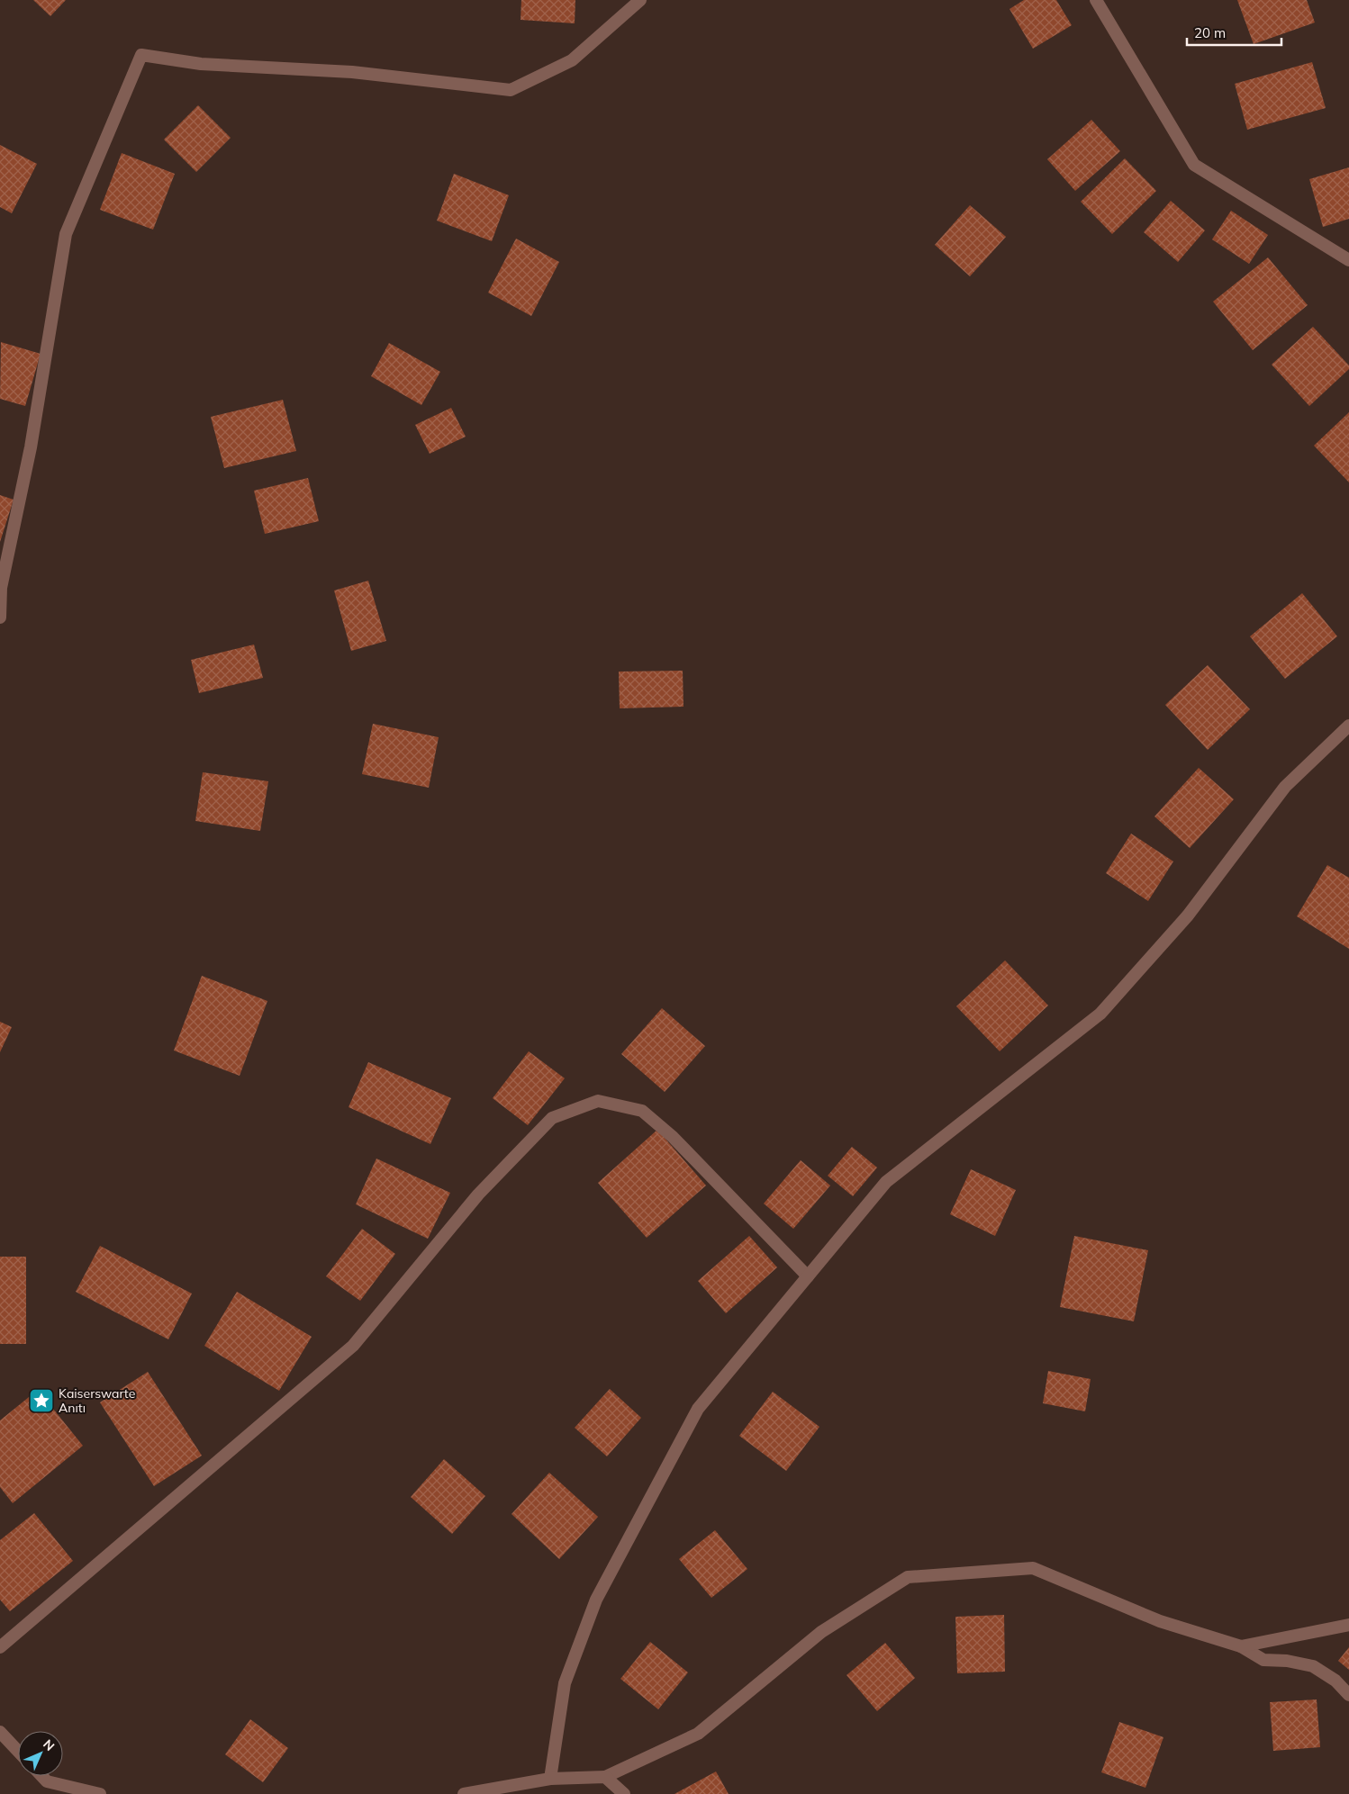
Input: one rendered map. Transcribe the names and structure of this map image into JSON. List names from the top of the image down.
{
  "places": {
    "place": ["Kaiserswarte Anıtı"]
  },
  "scale_bar": "20 m",
  "north": "top right"
}
